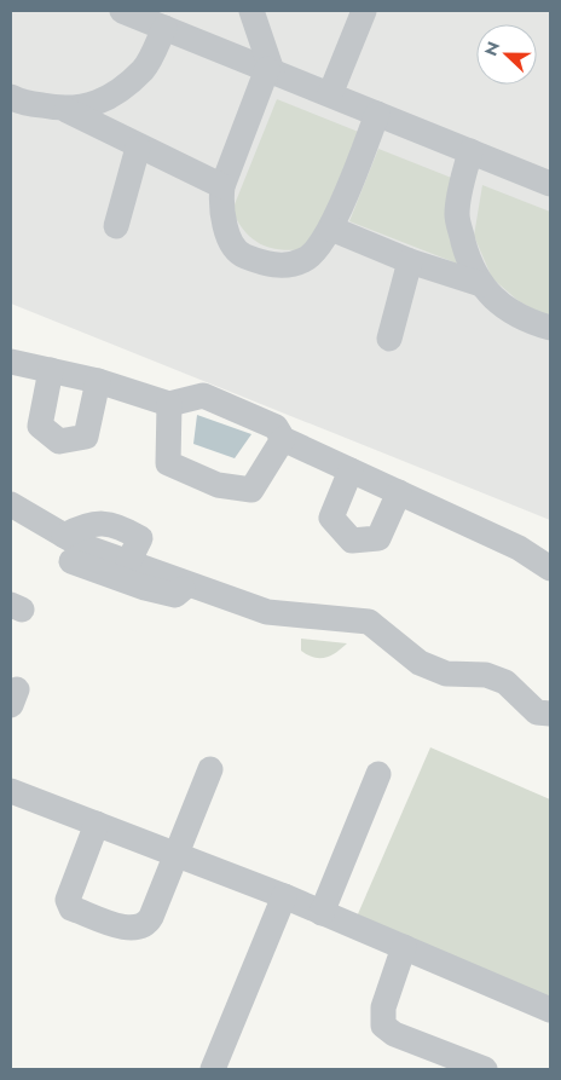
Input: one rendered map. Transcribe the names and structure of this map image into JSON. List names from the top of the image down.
{
  "north": "left"
}
